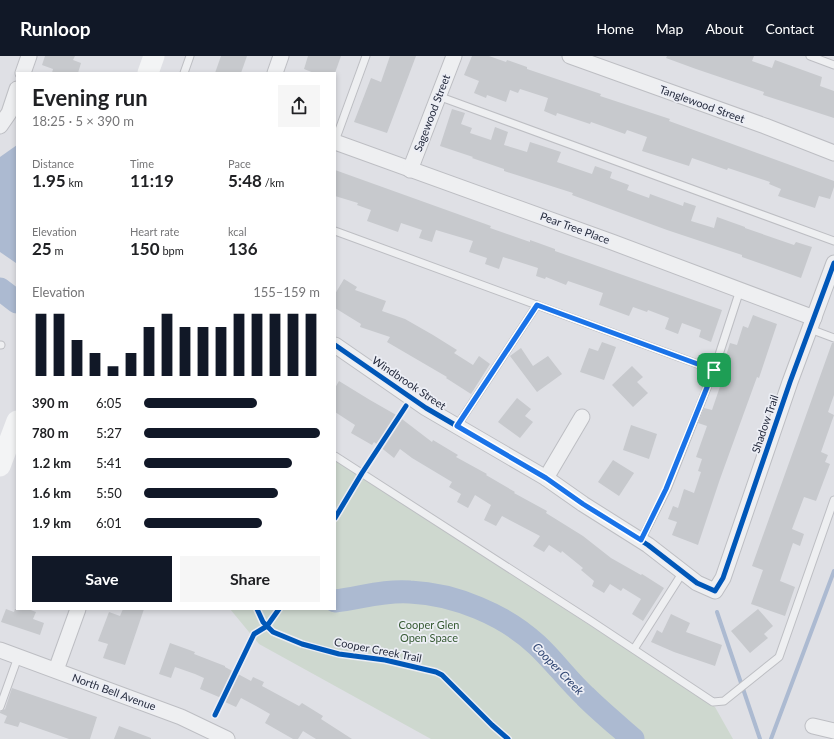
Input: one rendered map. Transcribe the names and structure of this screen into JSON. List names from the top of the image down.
{
  "streets": {
    "street": [
      "Tanglewood Street",
      "Sagewood Street",
      "Pear Tree Place",
      "Windbrook Street",
      "Shadow Trail",
      "North Bell Avenue"
    ],
    "cycle path": ["Cooper Creek Trail"]
  },
  "crossings": [
    ["Sagewood Street", "Pear Tree Place"],
    ["Pear Tree Place", "Shadow Trail"],
    ["Windbrook Street", "Shadow Trail"]
  ],
  "water": ["Cooper Creek"],
  "parks": ["Cooper Glen Open Space"],
  "page": {
    "header": "Runloop",
    "nav": [
      "Home",
      "Map",
      "About",
      "Contact"
    ],
    "heading": ["Evening run", "18:25 · 5 × 390 m"],
    "stats": [
      ["Distance", "1.95 km"],
      ["Time", "11:19"],
      ["Pace", "5:48 /km"],
      ["Elevation", "25 m"],
      ["Heart rate", "150 bpm"],
      ["kcal", "136"]
    ],
    "chart": ["Elevation", "155–159 m"],
    "list": [
      {
        "name": "390 m",
        "note": "6:05"
      },
      {
        "name": "780 m",
        "note": "5:27"
      },
      {
        "name": "1.2 km",
        "note": "5:41"
      },
      {
        "name": "1.6 km",
        "note": "5:50"
      },
      {
        "name": "1.9 km",
        "note": "6:01"
      }
    ],
    "buttons": ["Save", "Share"]
  }
}
